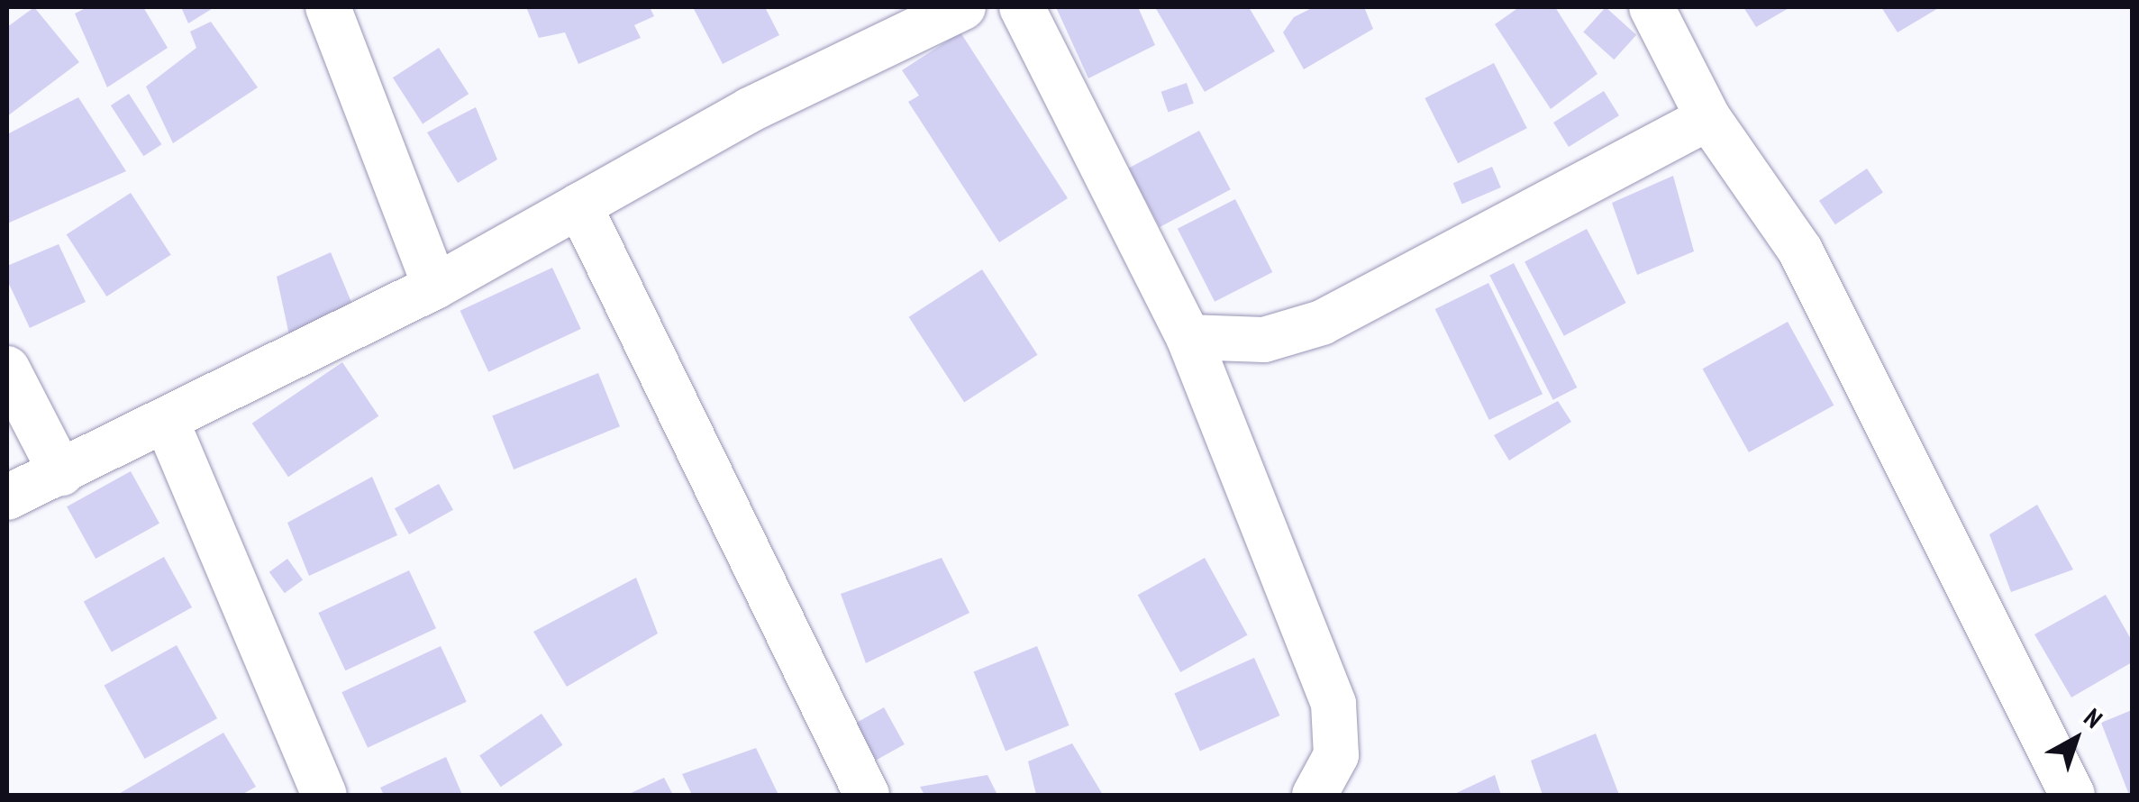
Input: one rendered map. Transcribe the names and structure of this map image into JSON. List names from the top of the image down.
{
  "north": "top right"
}
